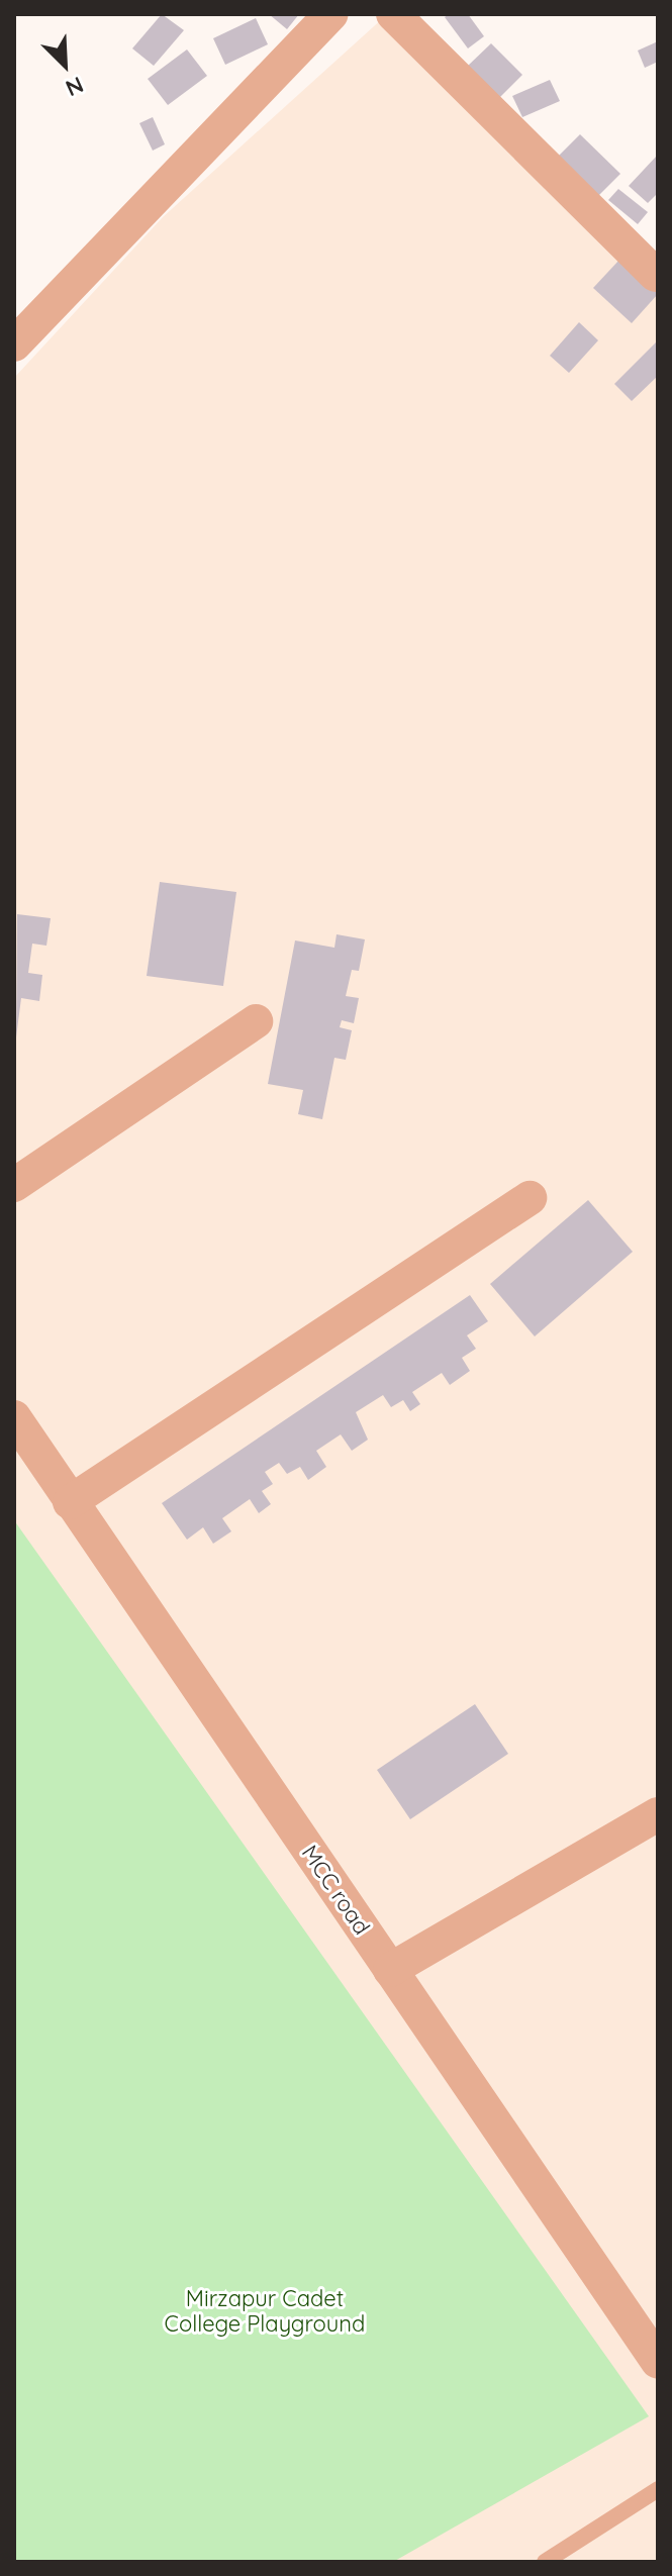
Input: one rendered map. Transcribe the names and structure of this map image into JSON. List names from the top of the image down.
{
  "streets": {
    "street": ["MCC road"]
  },
  "parks": ["Mirzapur Cadet College Playground"],
  "north": "bottom right"
}
